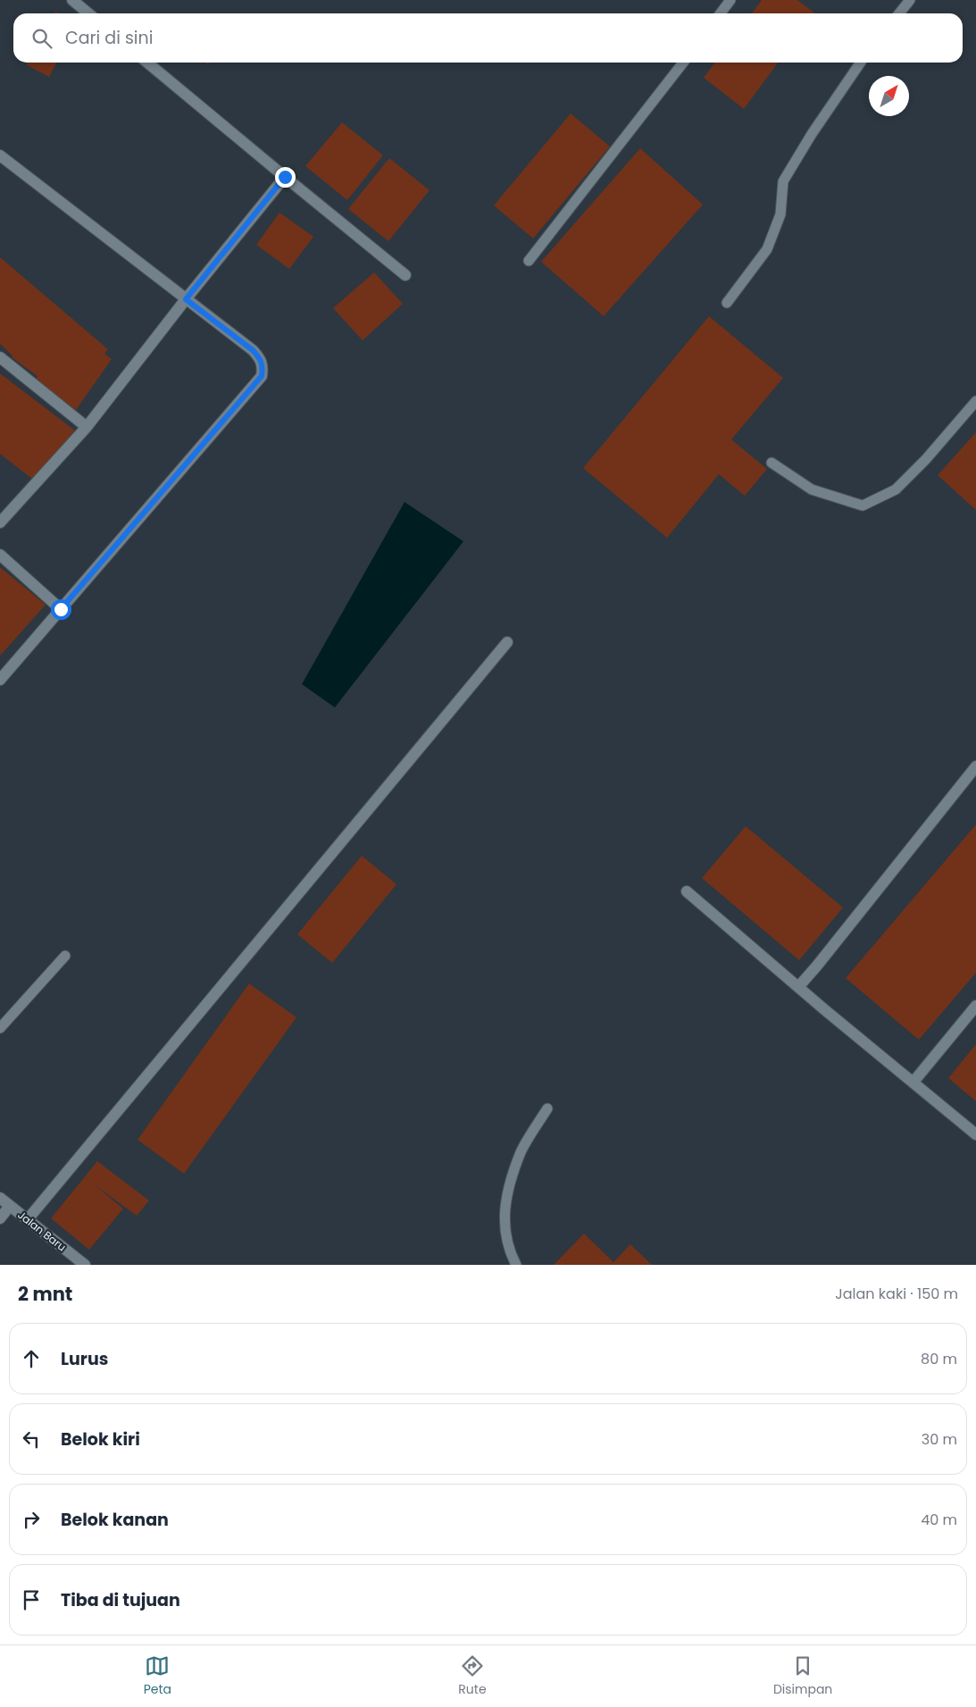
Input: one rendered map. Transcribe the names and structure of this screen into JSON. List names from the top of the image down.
{
  "streets": {
    "street": ["Jalan Baru"]
  },
  "north": "top right",
  "page": {
    "search": "Cari di sini",
    "heading": ["2 mnt", "Jalan kaki · 150 m"],
    "list": [
      ["Lurus", "80 m"],
      ["Belok kiri", "30 m"],
      ["Belok kanan", "40 m"],
      "Tiba di tujuan"
    ],
    "nav": ["Peta", "Rute", "Disimpan"]
  }
}
